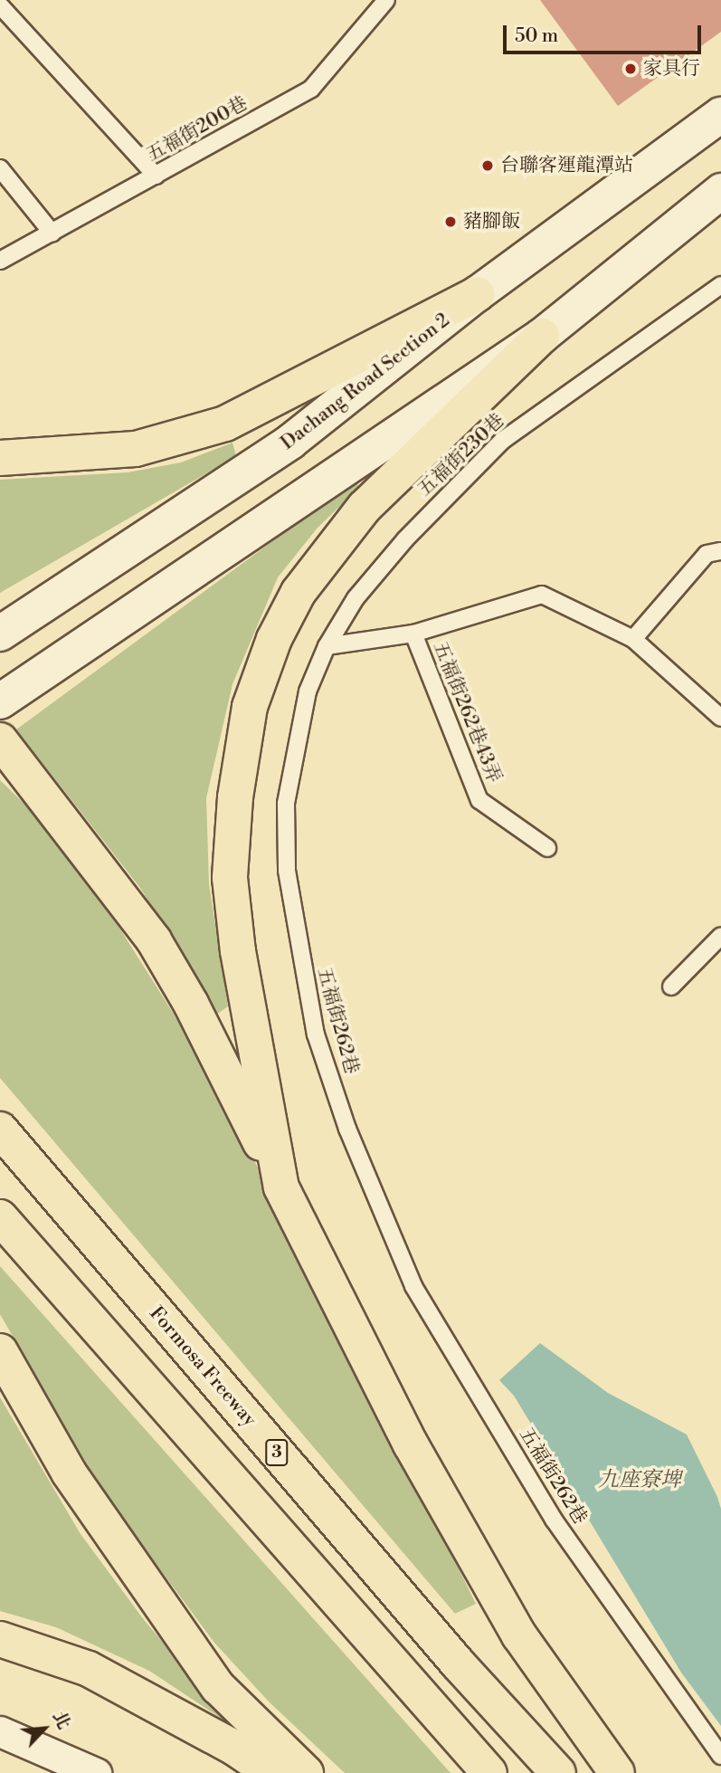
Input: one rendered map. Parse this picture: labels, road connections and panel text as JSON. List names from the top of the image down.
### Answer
{
  "streets": {
    "highway": ["Formosa Freeway", "3"],
    "main road": ["Dachang Road Section 2"],
    "lane": [
      "五福街200巷",
      "五福街230巷",
      "五福街262巷43弄",
      "五福街262巷"
    ]
  },
  "crossings": [
    ["五福街230巷", "五福街262巷"]
  ],
  "water": ["九座寮埤"],
  "places": ["家具行", "台聯客運龍潭站", "豬腳飯"],
  "scale_bar": "50 m",
  "north": "top right"
}
